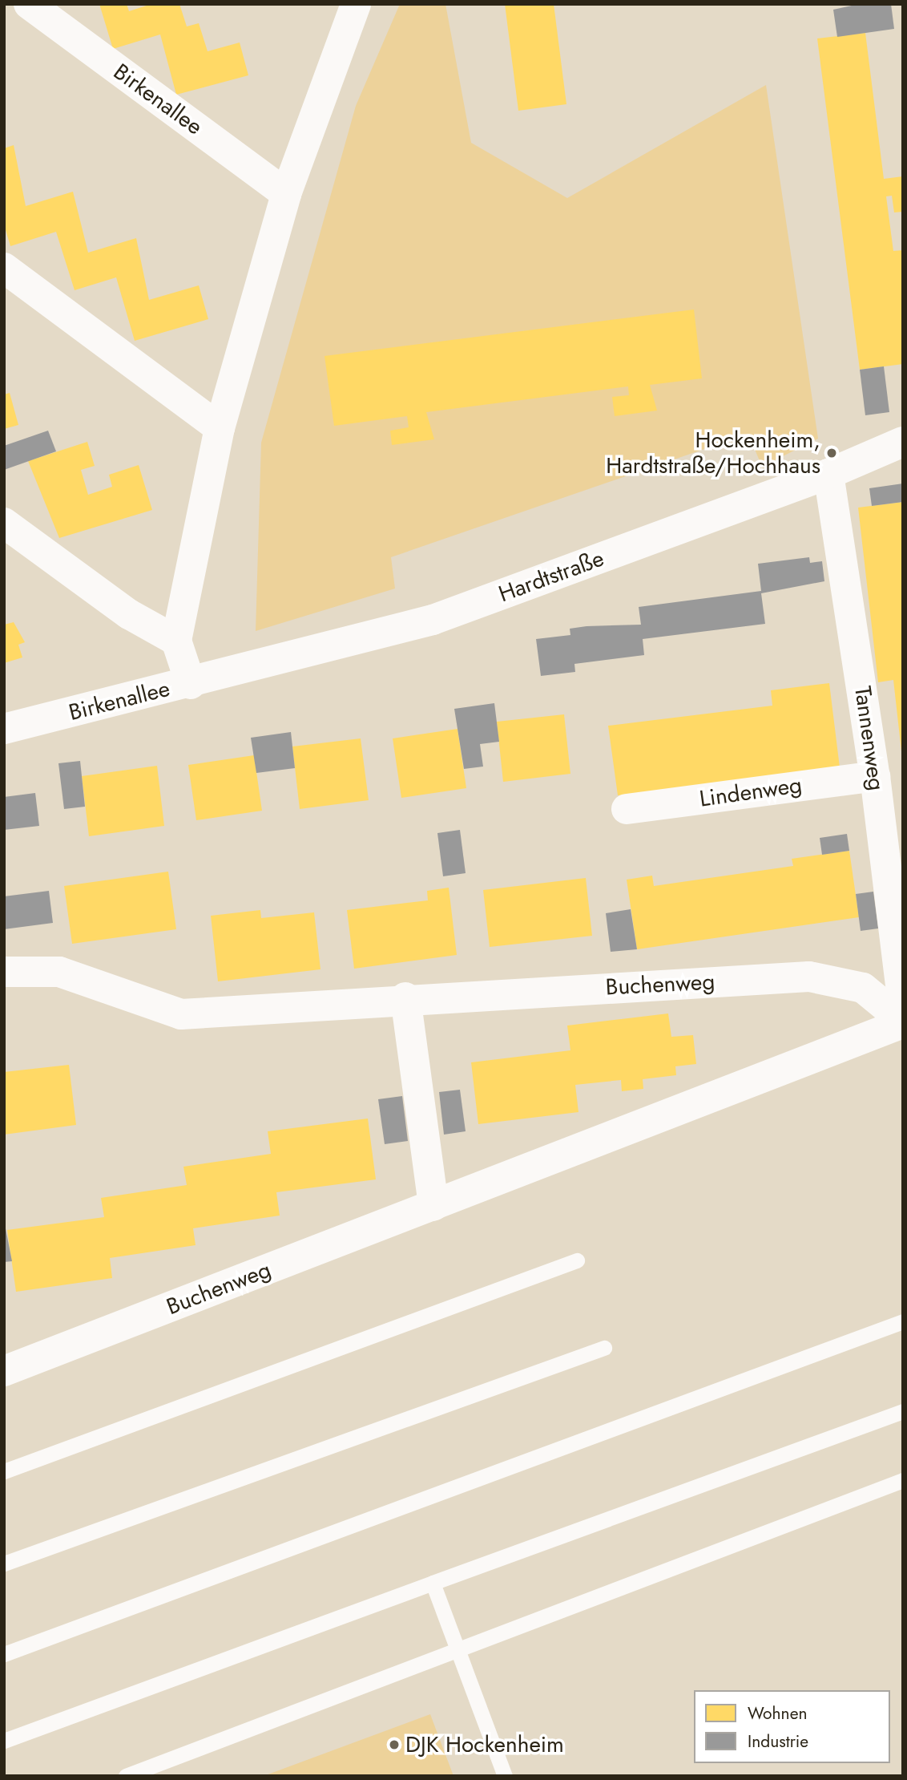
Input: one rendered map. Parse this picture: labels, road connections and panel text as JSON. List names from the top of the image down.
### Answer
{
  "streets": {
    "street": [
      "Birkenallee",
      "Hardtstraße",
      "Tannenweg",
      "Lindenweg",
      "Buchenweg"
    ]
  },
  "crossings": [
    ["Birkenallee", "Hardtstraße"],
    ["Hardtstraße", "Tannenweg"],
    ["Tannenweg", "Lindenweg"]
  ],
  "places": ["Hockenheim, Hardtstraße/Hochhaus", "DJK Hockenheim"],
  "legend": ["Wohnen", "Industrie"]
}
